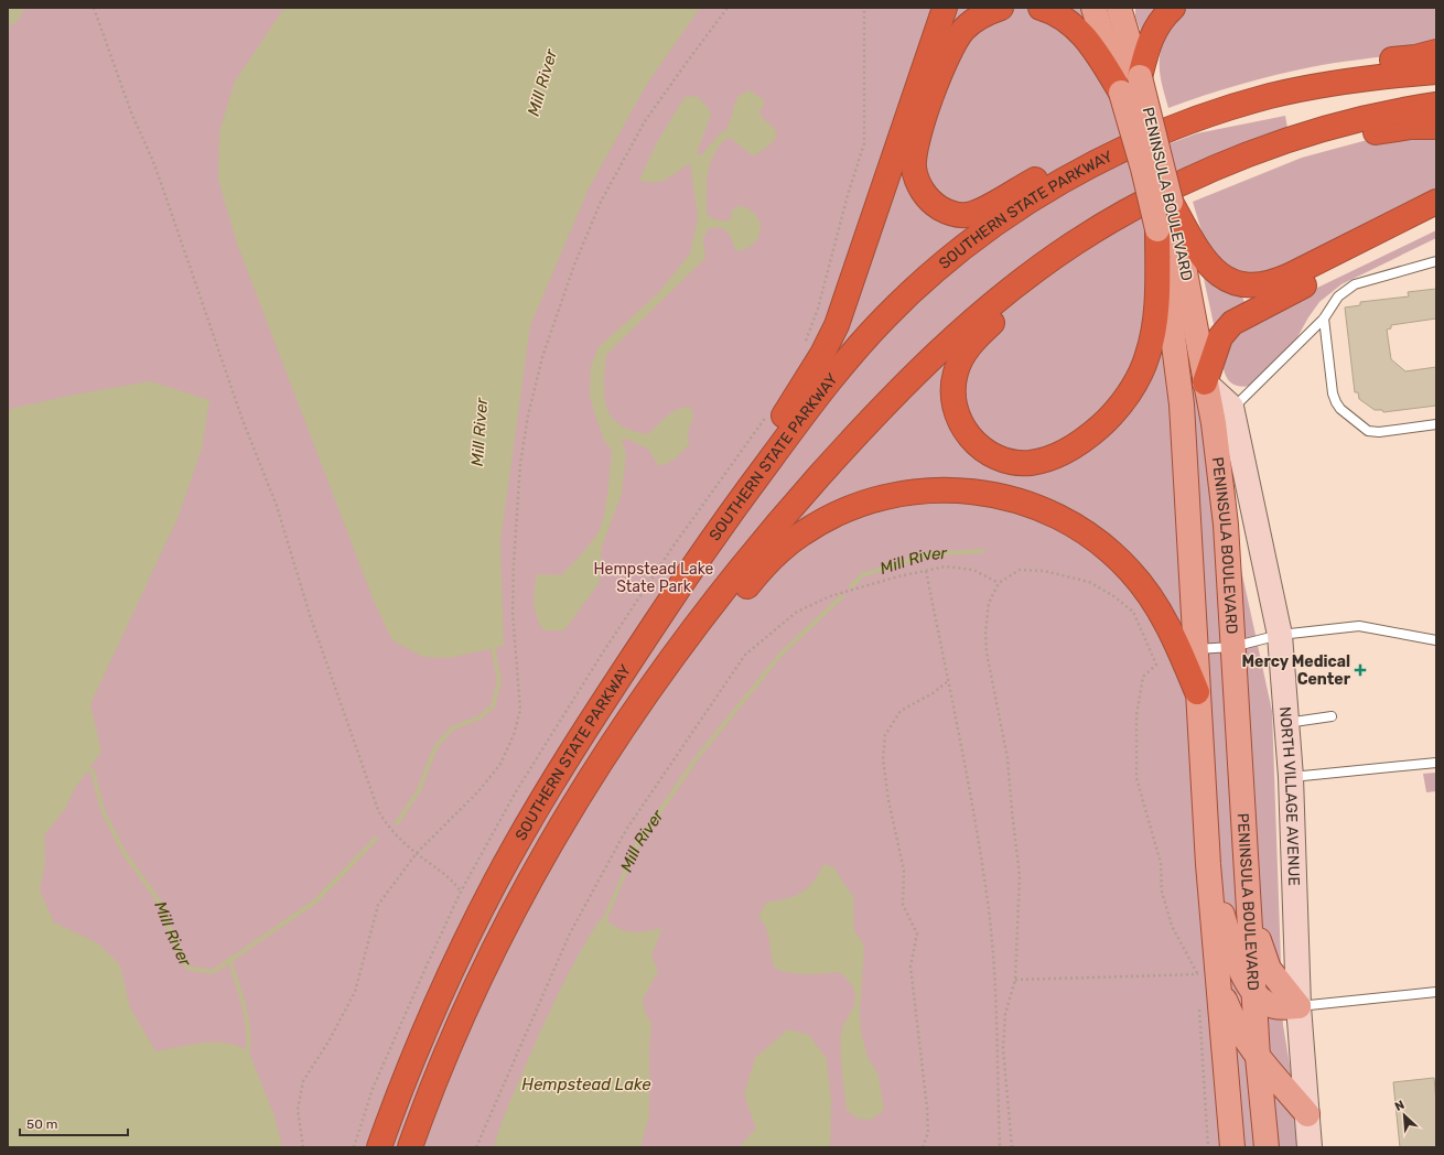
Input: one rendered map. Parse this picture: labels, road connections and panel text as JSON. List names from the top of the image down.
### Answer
{
  "streets": {
    "highway": ["SOUTHERN STATE PARKWAY"],
    "main road": ["PENINSULA BOULEVARD"],
    "street": ["NORTH VILLAGE AVENUE"]
  },
  "crossings": [
    ["PENINSULA BOULEVARD", "NORTH VILLAGE AVENUE"]
  ],
  "water": ["Mill River", "Hempstead Lake"],
  "parks": ["Hempstead Lake State Park"],
  "places": {
    "health": ["Mercy Medical Center"]
  },
  "scale_bar": "50 m",
  "north": "top left"
}
